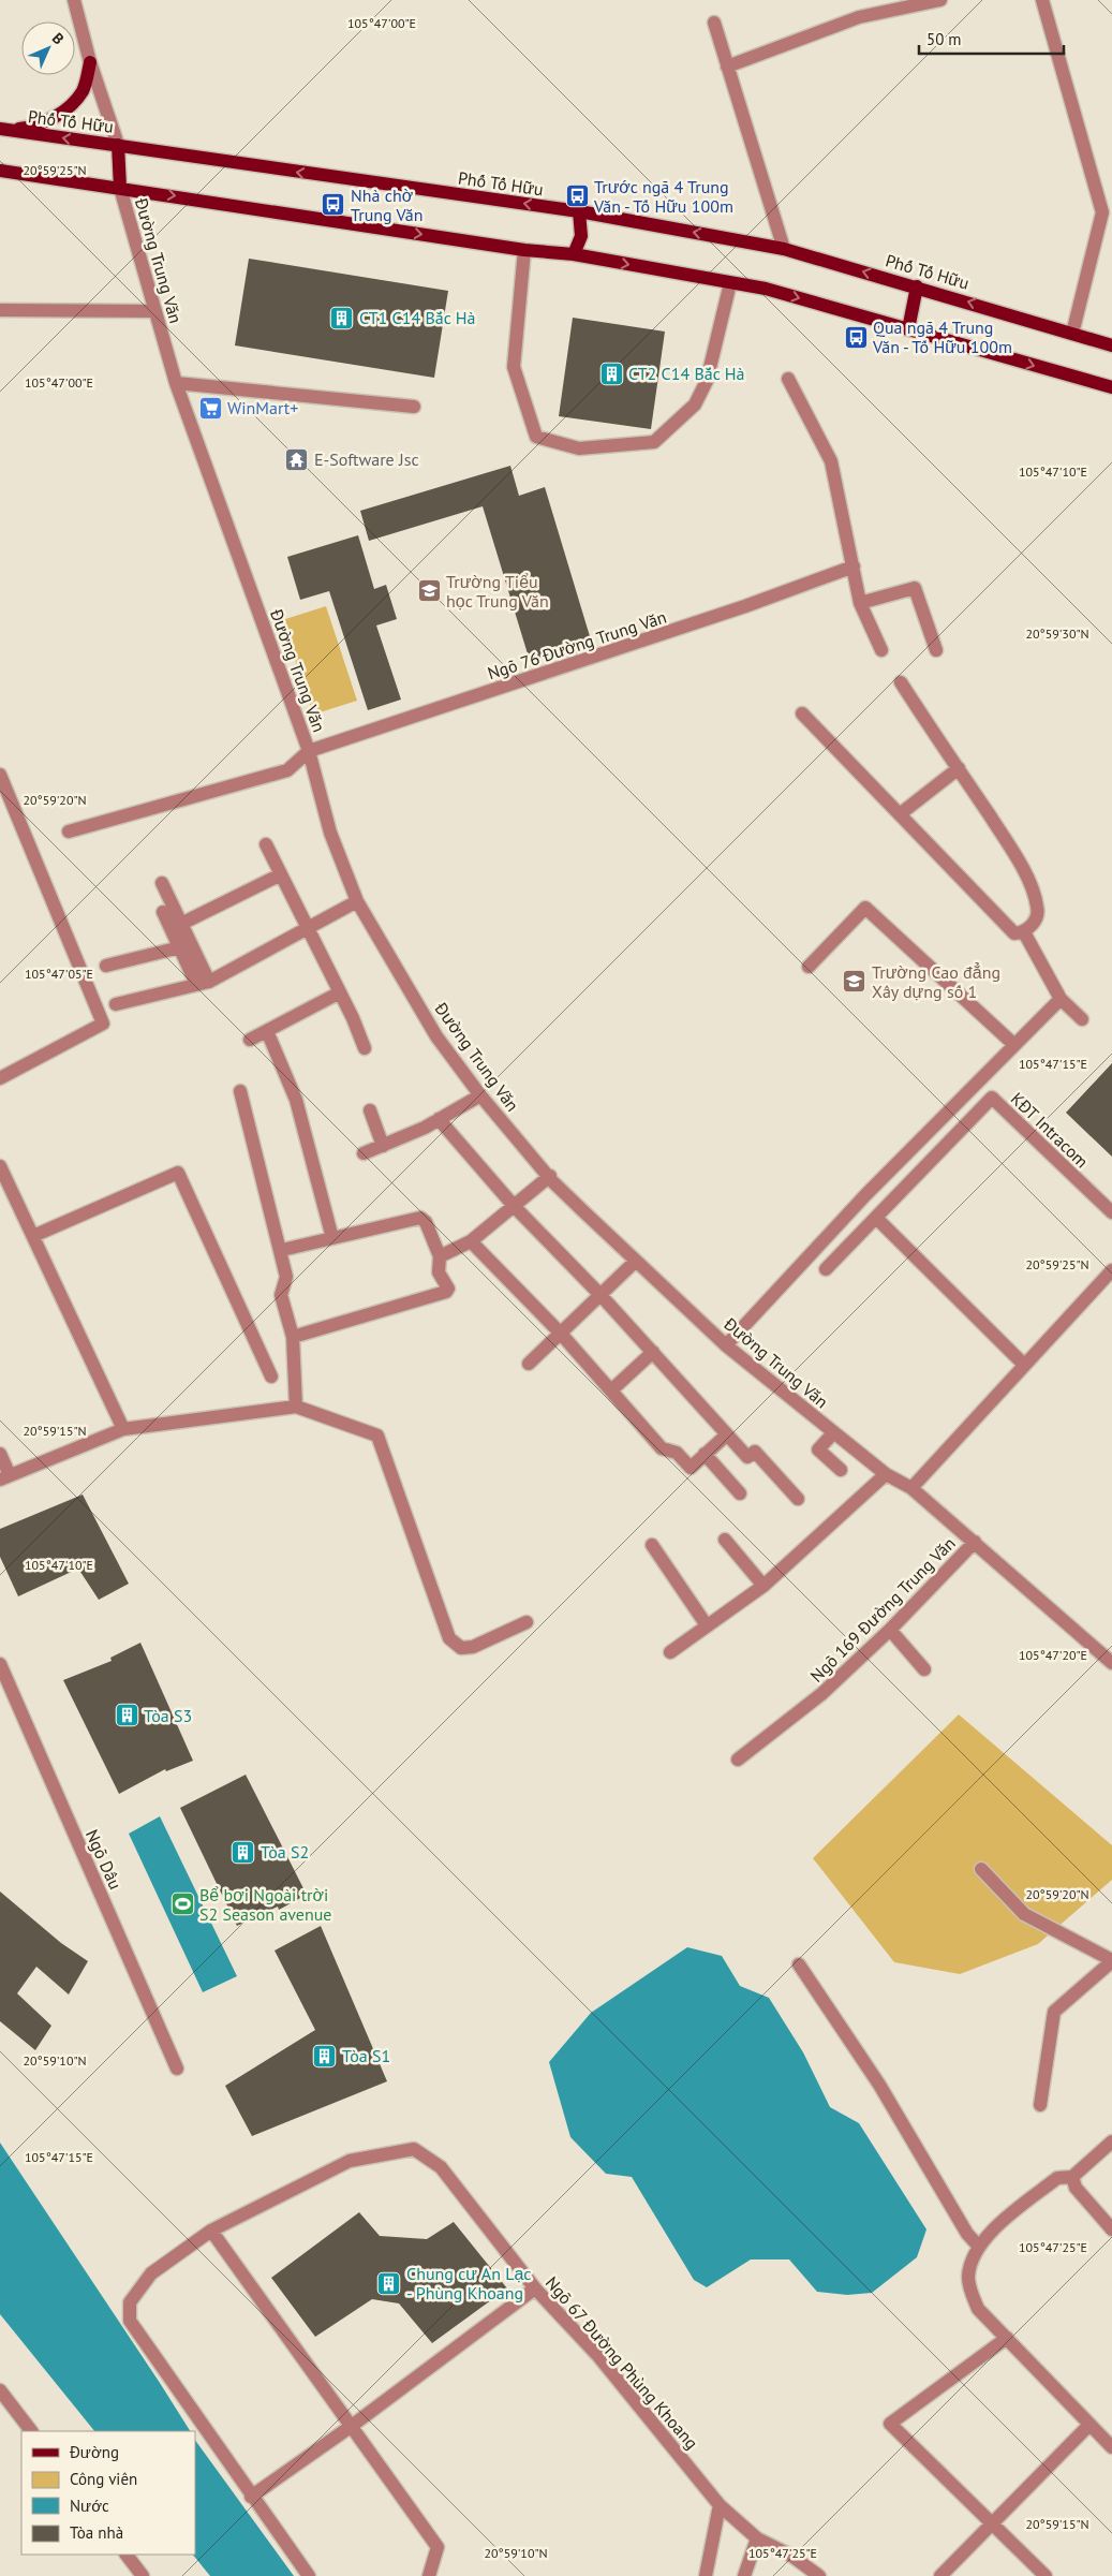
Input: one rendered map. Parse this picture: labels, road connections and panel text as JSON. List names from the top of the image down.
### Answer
{
  "streets": {
    "main road": ["Phố Tố Hữu"],
    "street": [
      "Đường Trung Văn",
      "Ngõ 76 Đường Trung Văn",
      "KĐT Intracom",
      "Ngõ 169 Đường Trung Văn",
      "Ngõ Dâu",
      "Ngõ 67 Đường Phùng Khoang"
    ]
  },
  "crossings": [
    ["Đường Trung Văn", "Ngõ 76 Đường Trung Văn"],
    ["Đường Trung Văn", "Ngõ 169 Đường Trung Văn"]
  ],
  "places": {
    "bus stop": ["Trước ngã 4 Trung Văn - Tố Hữu 100m", "Nhà chờ Trung Văn", "Qua ngã 4 Trung Văn - Tố Hữu 100m"],
    "building": [
      "CT1 C14 Bắc Hà",
      "CT2 C14 Bắc Hà",
      "Tòa S3",
      "Tòa S2",
      "Tòa S1",
      "Chung cư An Lạc - Phùng Khoang"
    ],
    "supermarket": ["WinMart+"],
    "temple": ["E-Software Jsc"],
    "school or university": ["Trường Tiểu học Trung Văn", "Trường Cao đẳng Xây dựng số 1"],
    "sports": ["Bể bơi Ngoài trời S2 Season avenue"]
  },
  "legend": [
    "Đường",
    "Công viên",
    "Nước",
    "Tòa nhà"
  ],
  "scale_bar": "50 m",
  "north": "top right",
  "coordinates": [
    "105°47'00\"E",
    "20°59'25\"N",
    "105°47'10\"E",
    "20°59'30\"N",
    "20°59'20\"N",
    "105°47'05\"E",
    "105°47'15\"E",
    "20°59'15\"N",
    "105°47'20\"E",
    "20°59'10\"N",
    "105°47'25\"E"
  ]
}
